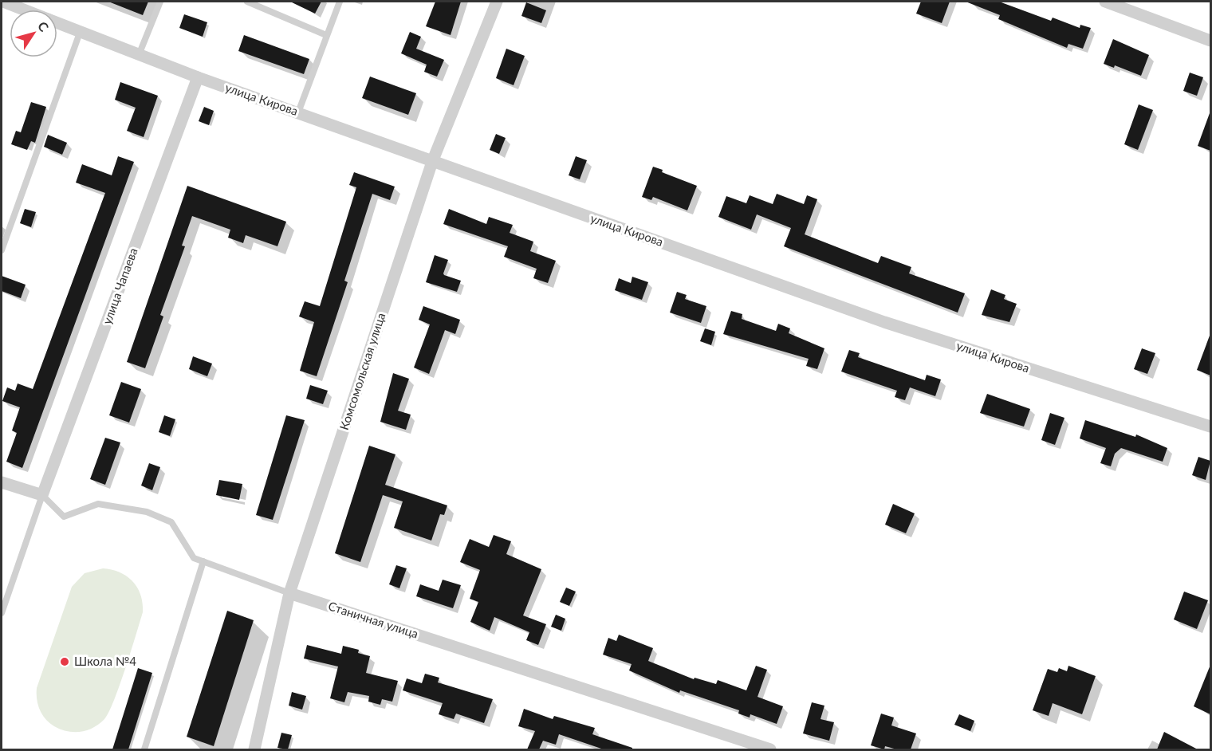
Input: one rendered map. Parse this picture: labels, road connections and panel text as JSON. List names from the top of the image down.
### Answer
{
  "streets": {
    "street": [
      "улица Кирова",
      "улица Чапаева",
      "Комсомольская улица",
      "Станичная улица"
    ]
  },
  "crossings": [
    ["улица Кирова", "улица Чапаева"],
    ["улица Кирова", "Комсомольская улица"],
    ["улица Чапаева", "Станичная улица"],
    ["Комсомольская улица", "Станичная улица"]
  ],
  "places": ["Школа №4"],
  "north": "top right"
}
